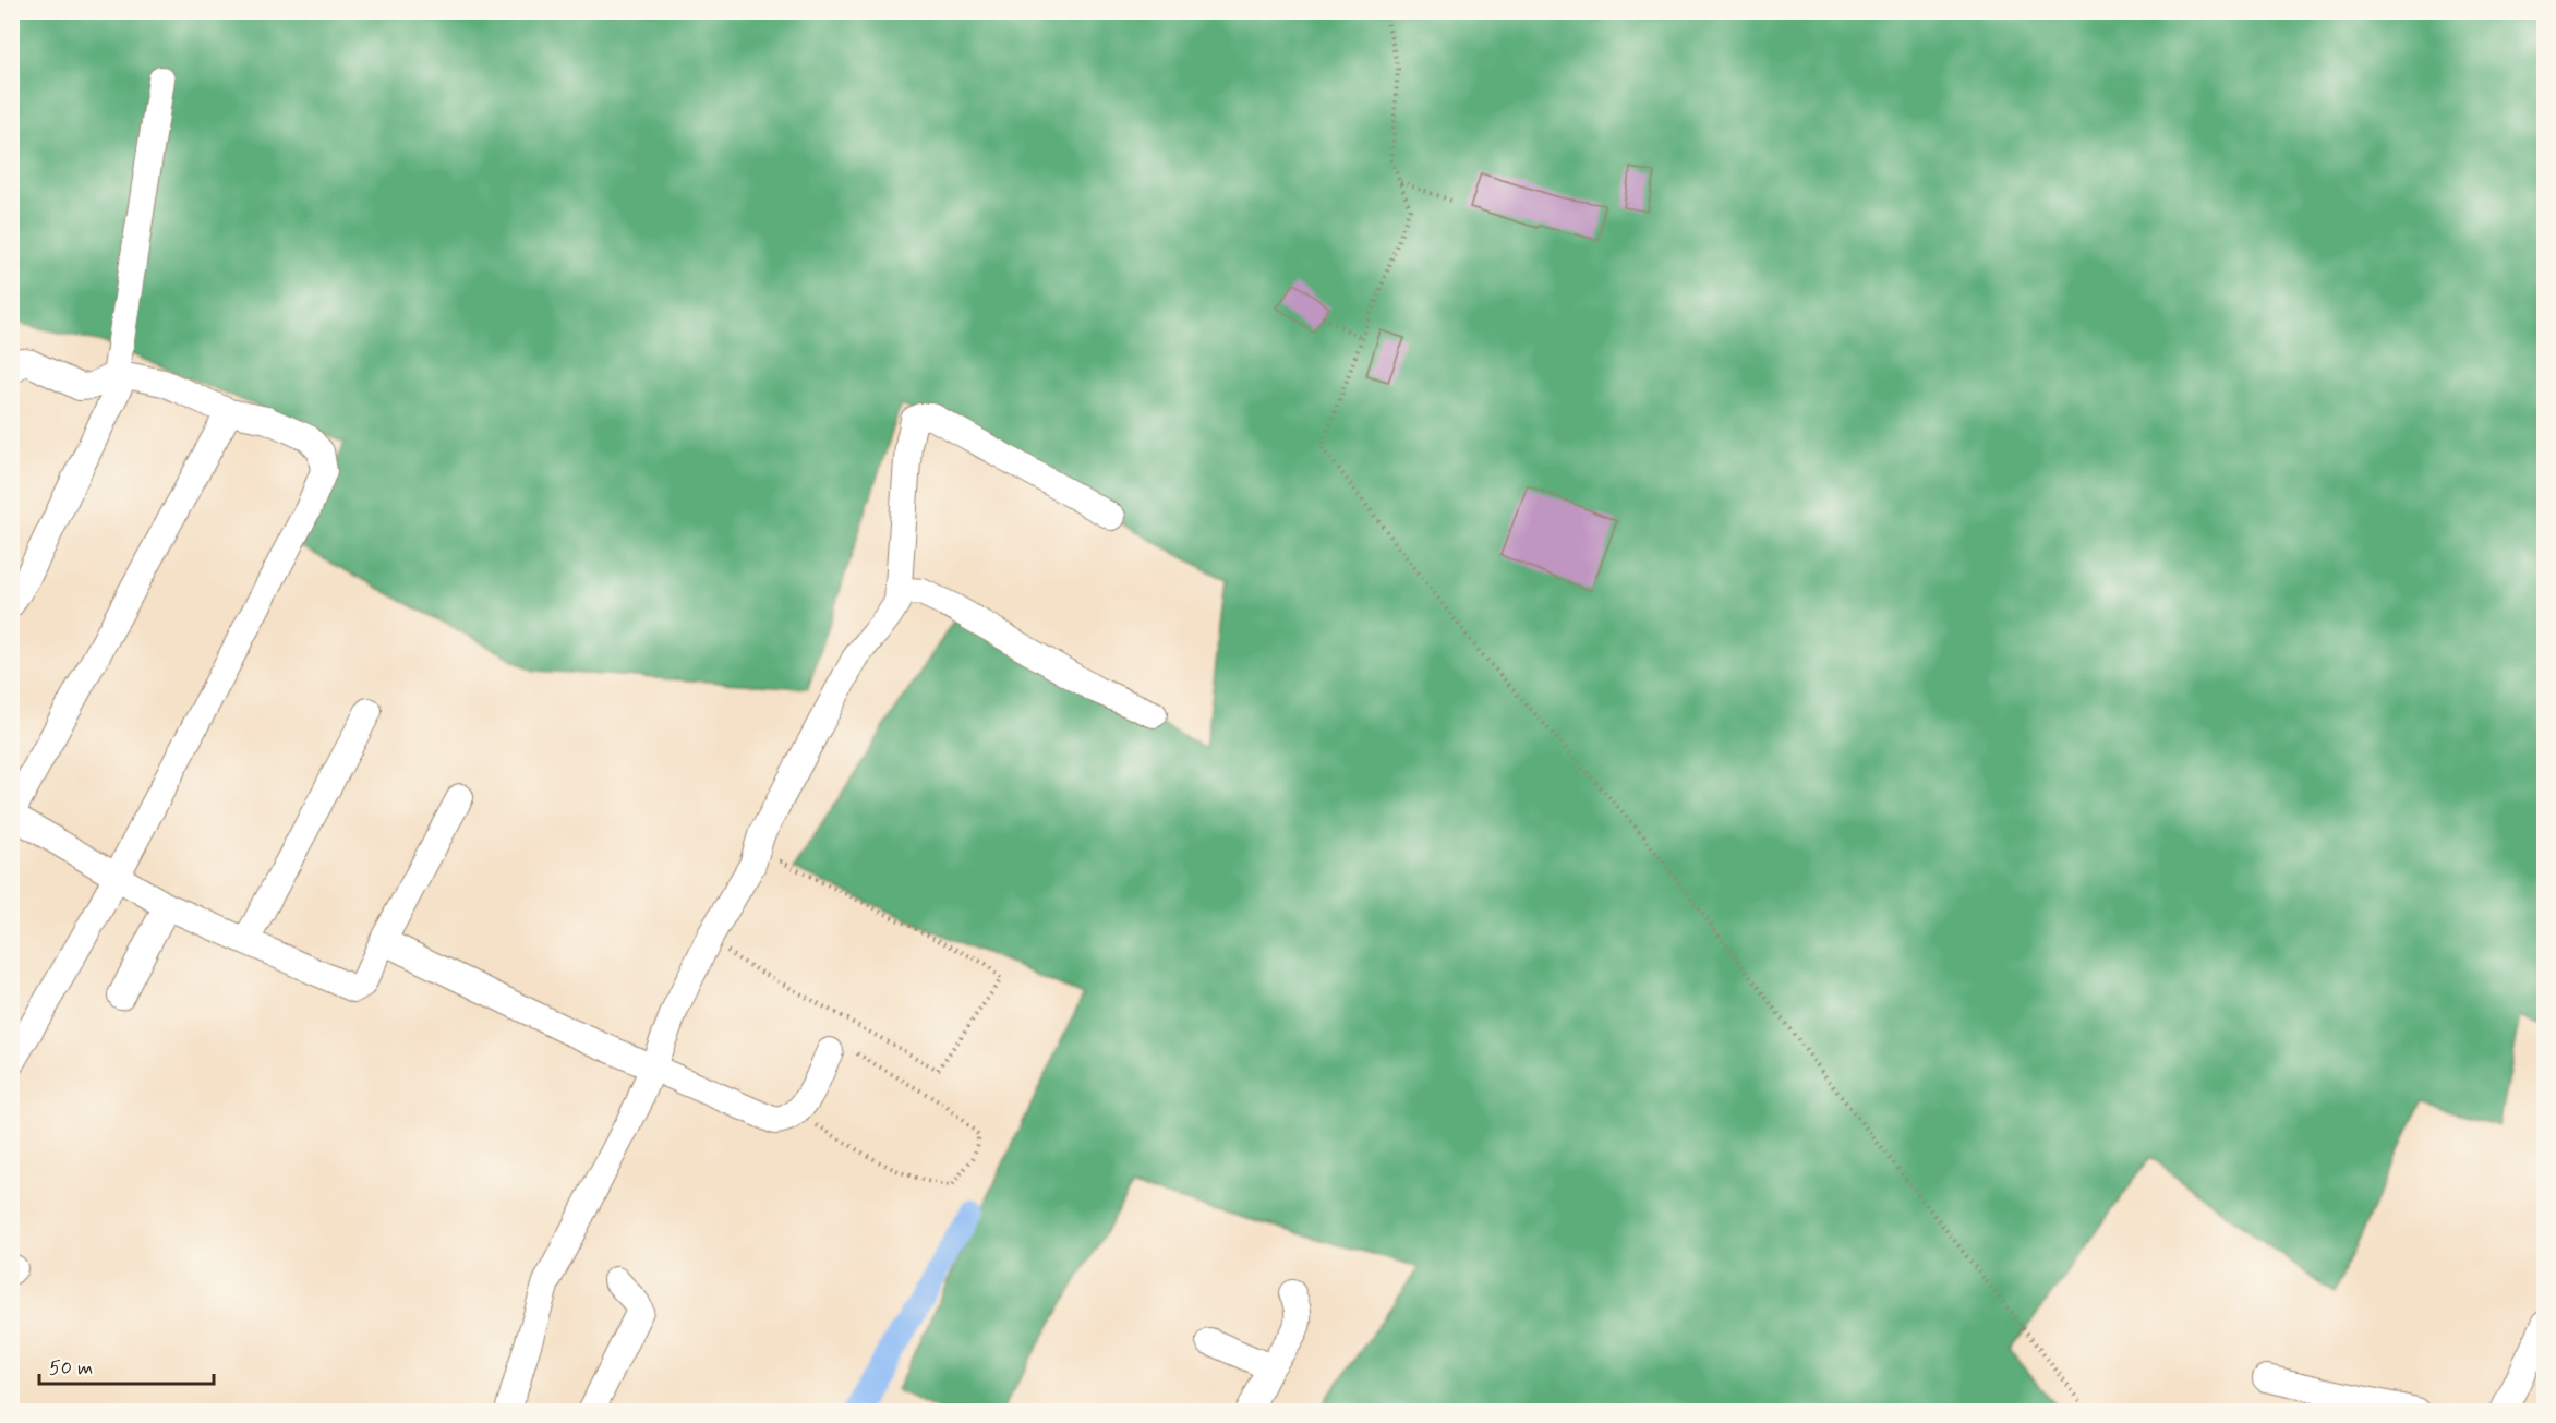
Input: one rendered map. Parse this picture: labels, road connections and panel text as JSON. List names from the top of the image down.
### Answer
{
  "scale_bar": "50 m"
}
